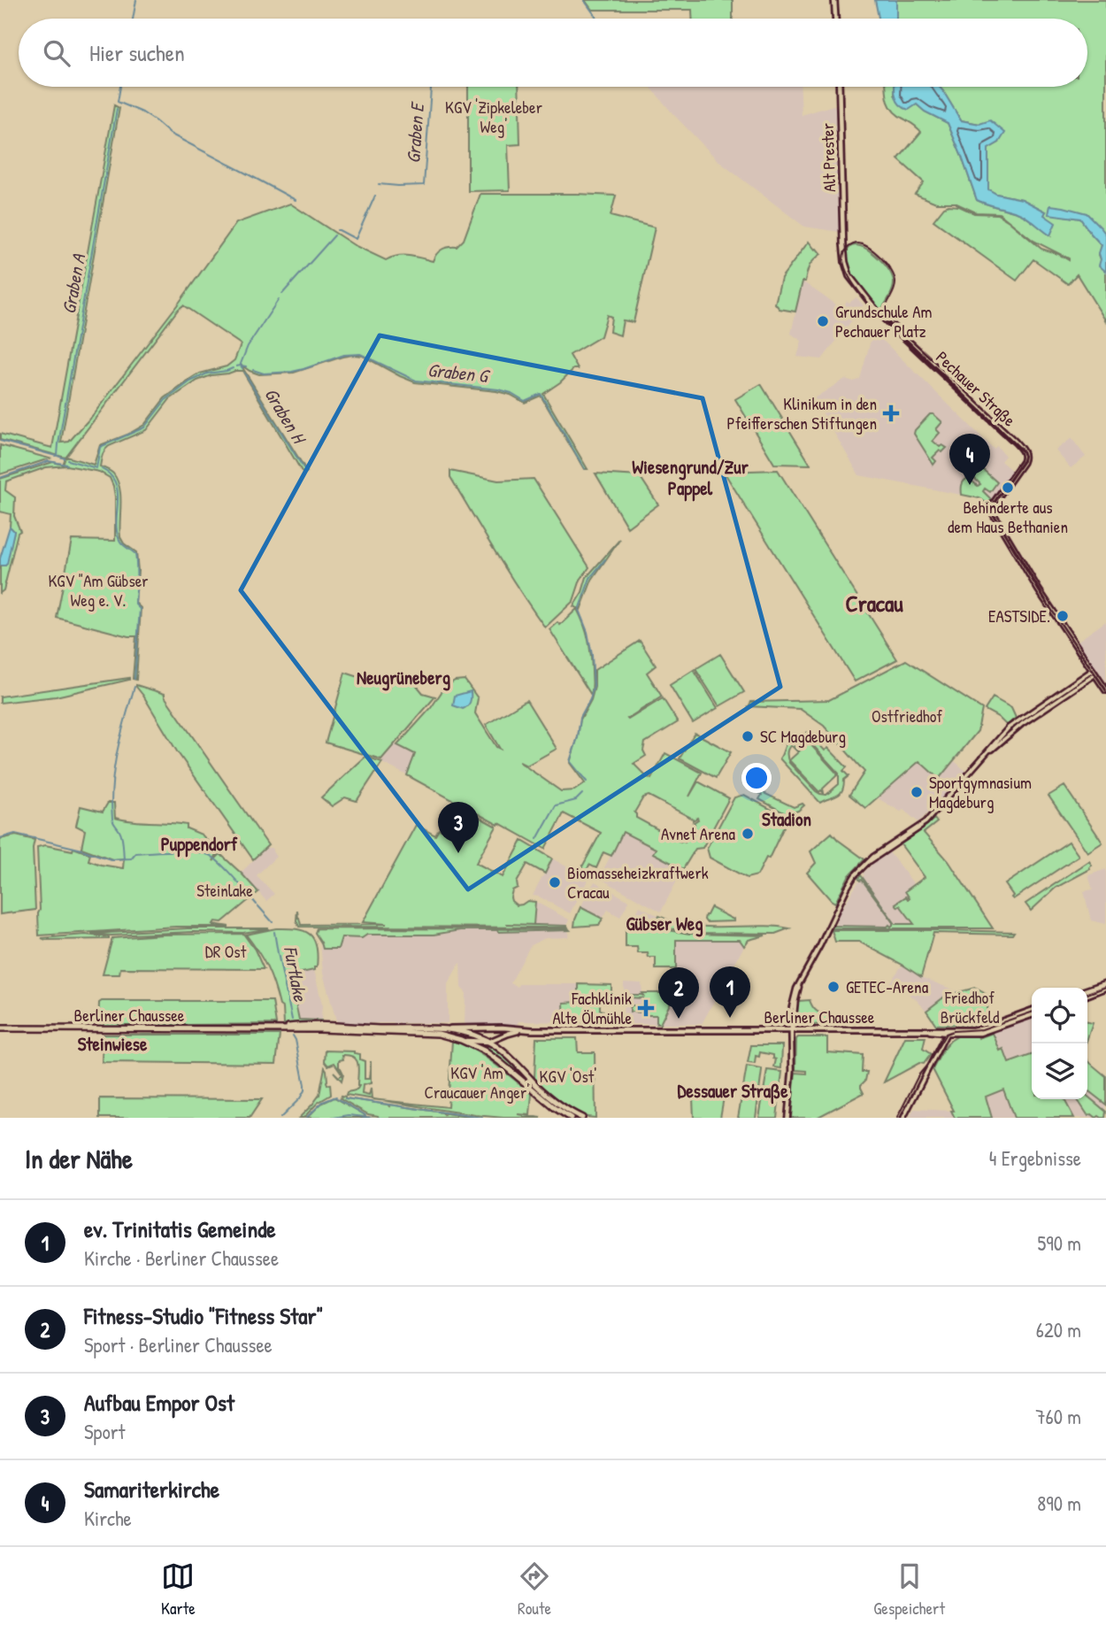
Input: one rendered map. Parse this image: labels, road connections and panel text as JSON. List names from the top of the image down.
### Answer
{
  "streets": {
    "main road": ["Alt Prester", "Pechauer Straße", "Berliner Chaussee"]
  },
  "crossings": [
    ["Alt Prester", "Pechauer Straße"]
  ],
  "districts": [
    "Wiesengrund/Zur Pappel",
    "Cracau",
    "Neugrüneberg",
    "Stadion",
    "Puppendorf",
    "Gübser Weg",
    "Steinwiese",
    "Dessauer Straße"
  ],
  "water": [
    "Graben E",
    "Graben A",
    "Graben G",
    "Graben H",
    "Furtlake"
  ],
  "parks": [
    "KGV 'Zipkeleber Weg'",
    "KGV \"Am Gübser Weg e. V.",
    "Ostfriedhof",
    "Steinlake",
    "DR Ost",
    "Friedhof Brückfeld",
    "KGV 'Am Craucauer Anger'",
    "KGV 'Ost'"
  ],
  "places": {
    "other": [
      "Grundschule Am Pechauer Platz",
      "Behinderte aus dem Haus Bethanien",
      "EASTSIDE.",
      "SC Magdeburg",
      "Sportgymnasium Magdeburg",
      "Avnet Arena",
      "Biomasseheizkraftwerk Cracau",
      "GETEC-Arena"
    ],
    "health": ["Klinikum in den Pfeifferschen Stiftungen", "Fachklinik Alte Ölmühle"]
  },
  "page": {
    "search": "Hier suchen",
    "pins": [
      "4",
      "3",
      "1",
      "2"
    ],
    "heading": ["In der Nähe", "4 Ergebnisse"],
    "list": [
      {
        "mark": "1",
        "name": "ev. Trinitatis Gemeinde",
        "note": "Kirche · Berliner Chaussee",
        "value": "590 m"
      },
      {
        "mark": "2",
        "name": "Fitness-Studio \"Fitness Star\"",
        "note": "Sport · Berliner Chaussee",
        "value": "620 m"
      },
      {
        "mark": "3",
        "name": "Aufbau Empor Ost",
        "note": "Sport",
        "value": "760 m"
      },
      {
        "mark": "4",
        "name": "Samariterkirche",
        "note": "Kirche",
        "value": "890 m"
      }
    ],
    "nav": ["Karte", "Route", "Gespeichert"]
  }
}
